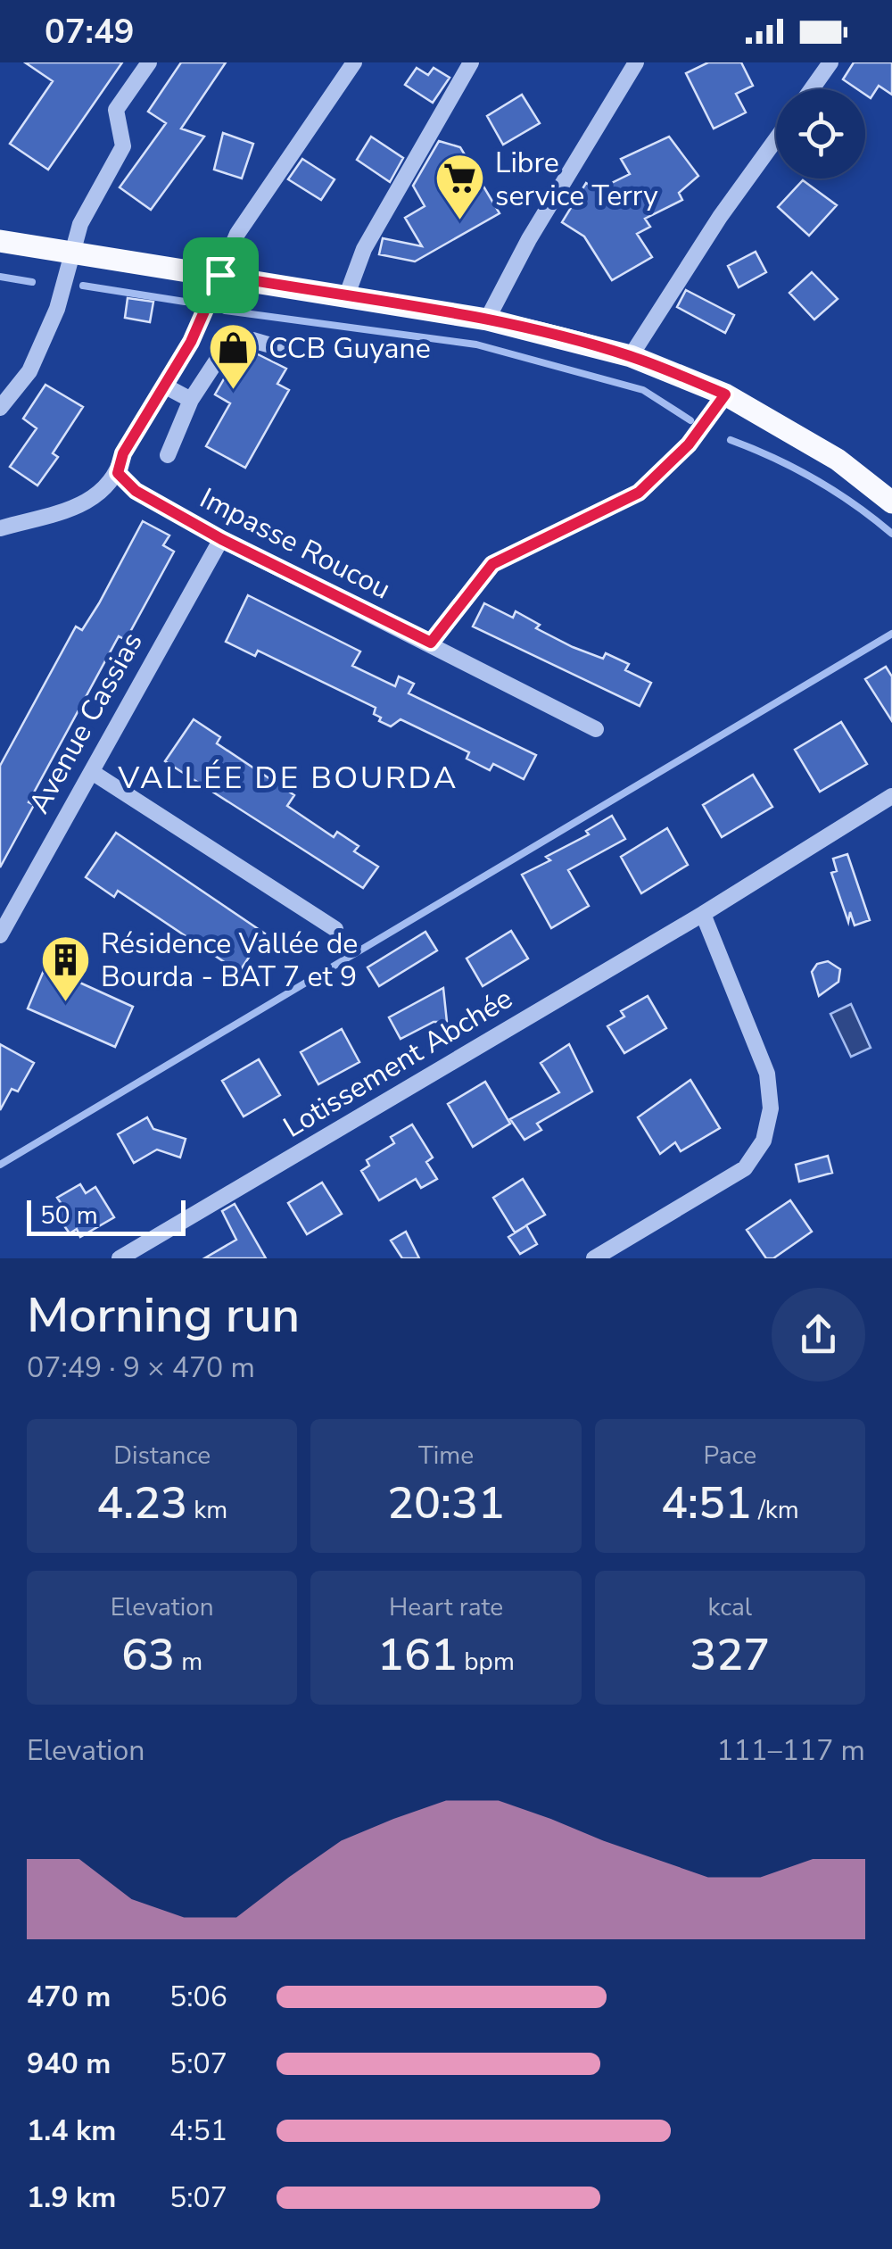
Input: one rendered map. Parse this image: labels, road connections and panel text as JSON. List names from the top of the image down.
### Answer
{
  "streets": {
    "street": ["Impasse Roucou", "Avenue Cassias", "Lotissement Abchée"]
  },
  "crossings": [
    ["Impasse Roucou", "Avenue Cassias"]
  ],
  "districts": ["VALLÉE DE BOURDA"],
  "places": {
    "supermarket": ["Libre service Terry"],
    "shop": ["CCB Guyane"],
    "building": ["Résidence Vallée de Bourda - BAT 7 et 9"]
  },
  "scale_bar": "50 m",
  "page": {
    "status": "07:49",
    "scale": "50 m",
    "heading": ["Morning run", "07:49 · 9 × 470 m"],
    "stats": [
      ["Distance", "4.23 km"],
      ["Time", "20:31"],
      ["Pace", "4:51 /km"],
      ["Elevation", "63 m"],
      ["Heart rate", "161 bpm"],
      ["kcal", "327"]
    ],
    "chart": ["Elevation", "111–117 m"],
    "list": [
      {
        "name": "470 m",
        "note": "5:06"
      },
      {
        "name": "940 m",
        "note": "5:07"
      },
      {
        "name": "1.4 km",
        "note": "4:51"
      },
      {
        "name": "1.9 km",
        "note": "5:07"
      }
    ]
  }
}
